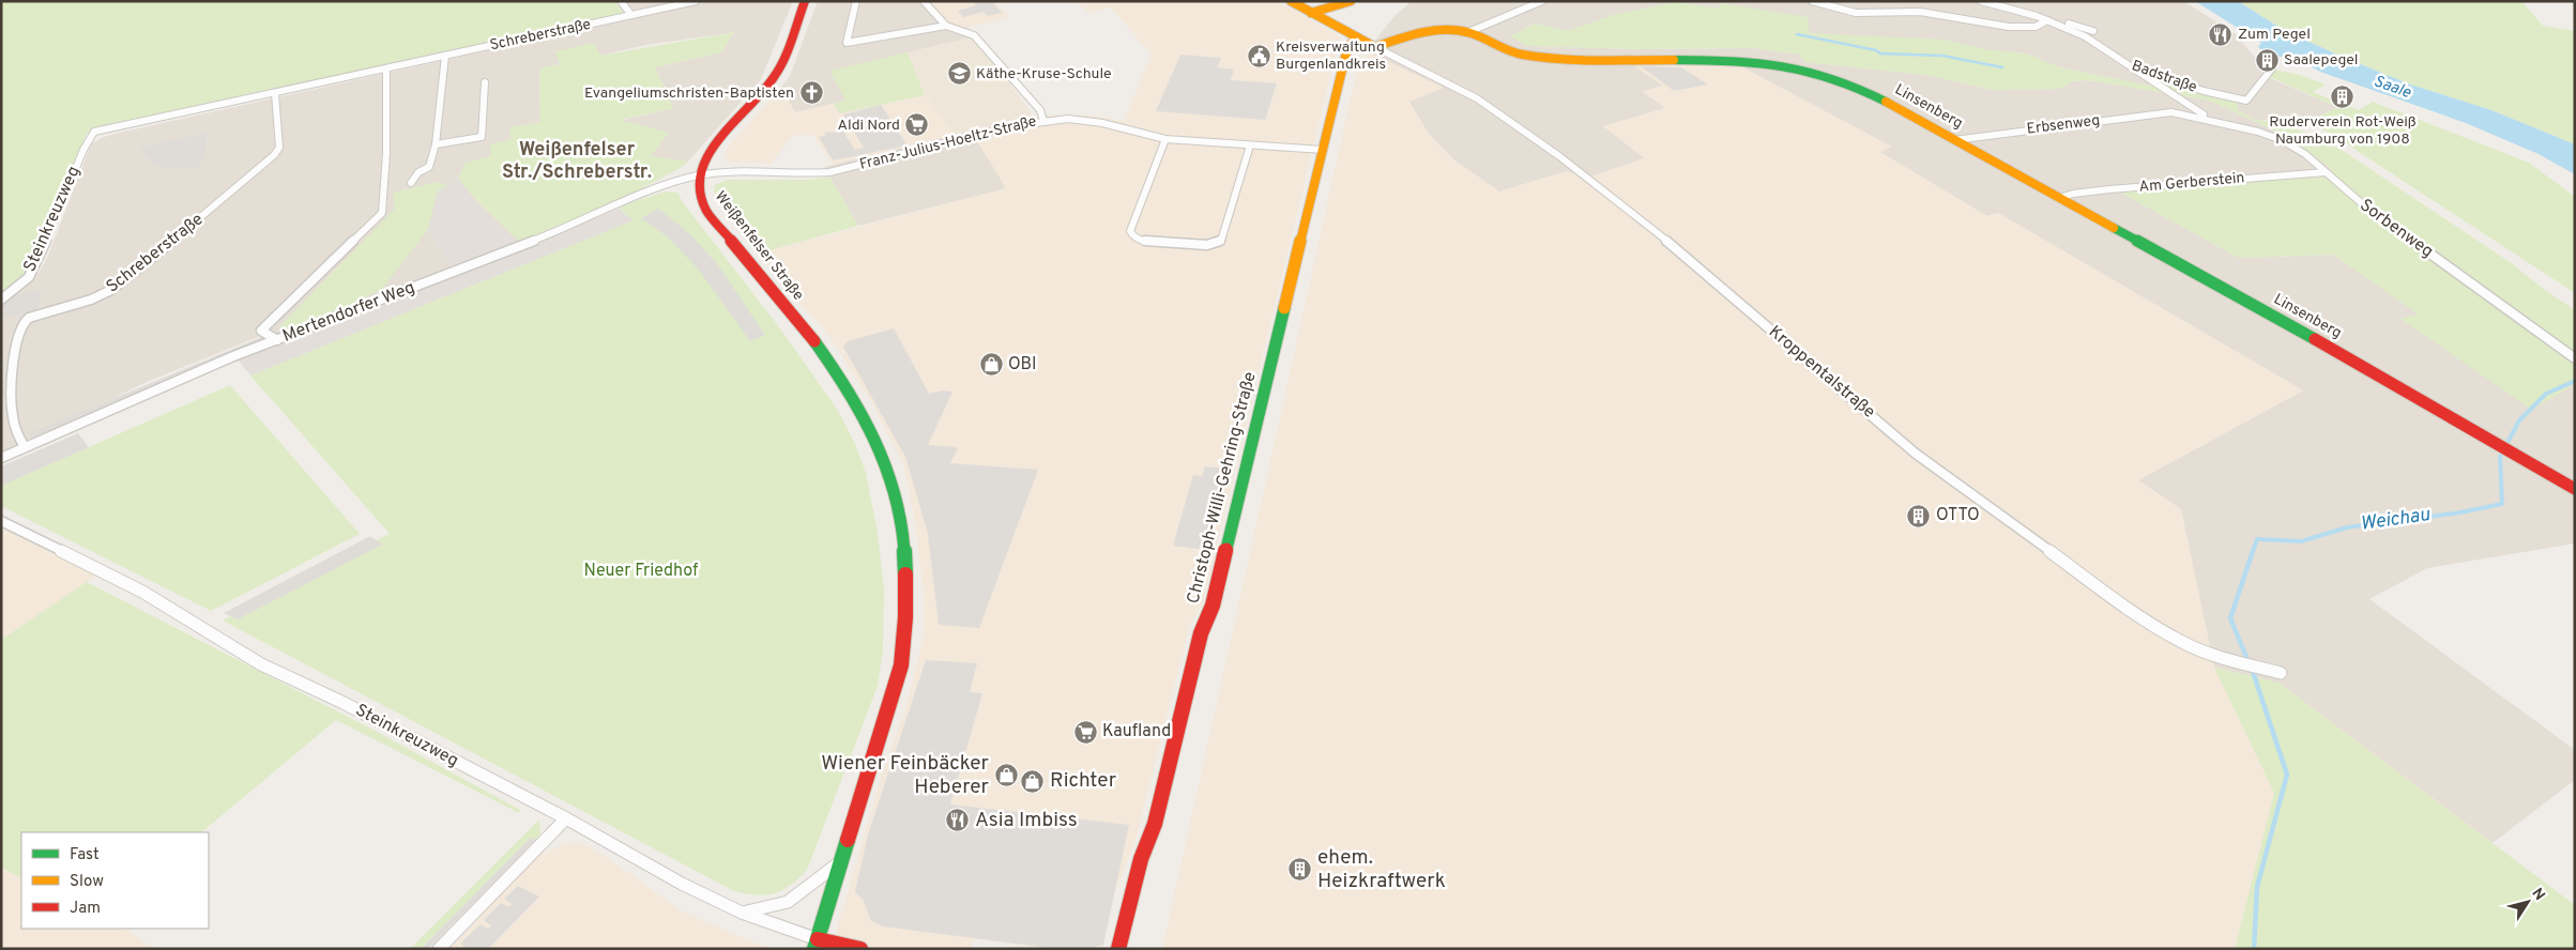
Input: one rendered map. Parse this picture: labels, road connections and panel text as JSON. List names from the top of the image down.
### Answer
{
  "streets": {
    "main road": ["Linsenberg", "Weißenfelser Straße", "Christoph-Willi-Gehring-Straße"],
    "street": [
      "Schreberstraße",
      "Badstraße",
      "Erbsenweg",
      "Franz-Julius-Hoeltz-Straße",
      "Am Gerberstein",
      "Steinkreuzweg",
      "Sorbenweg",
      "Mertendorfer Weg",
      "Kroppentalstraße"
    ]
  },
  "crossings": [
    ["Schreberstraße", "Steinkreuzweg"],
    ["Schreberstraße", "Mertendorfer Weg"],
    ["Badstraße", "Sorbenweg"],
    ["Linsenberg", "Erbsenweg"],
    ["Linsenberg", "Am Gerberstein"],
    ["Linsenberg", "Kroppentalstraße"],
    ["Erbsenweg", "Sorbenweg"],
    ["Franz-Julius-Hoeltz-Straße", "Weißenfelser Straße"],
    ["Franz-Julius-Hoeltz-Straße", "Mertendorfer Weg"],
    ["Franz-Julius-Hoeltz-Straße", "Christoph-Willi-Gehring-Straße"],
    ["Am Gerberstein", "Sorbenweg"],
    ["Steinkreuzweg", "Weißenfelser Straße"],
    ["Weißenfelser Straße", "Mertendorfer Weg"]
  ],
  "districts": ["Weißenfelser Str./Schreberstr."],
  "water": ["Saale", "Weichau"],
  "parks": ["Neuer Friedhof"],
  "places": {
    "restaurant": ["Zum Pegel", "Asia Imbiss"],
    "public building": ["Kreisverwaltung Burgenlandkreis"],
    "building": [
      "Saalepegel",
      "Ruderverein Rot-Weiß Naumburg von 1908",
      "OTTO",
      "ehem. Heizkraftwerk"
    ],
    "school or university": ["Käthe-Kruse-Schule"],
    "church": ["Evangeliumschristen-Baptisten"],
    "supermarket": ["Aldi Nord", "Kaufland"],
    "shop": ["OBI", "Wiener Feinbäcker Heberer", "Richter"]
  },
  "legend": ["Fast", "Slow", "Jam"],
  "north": "top right"
}
